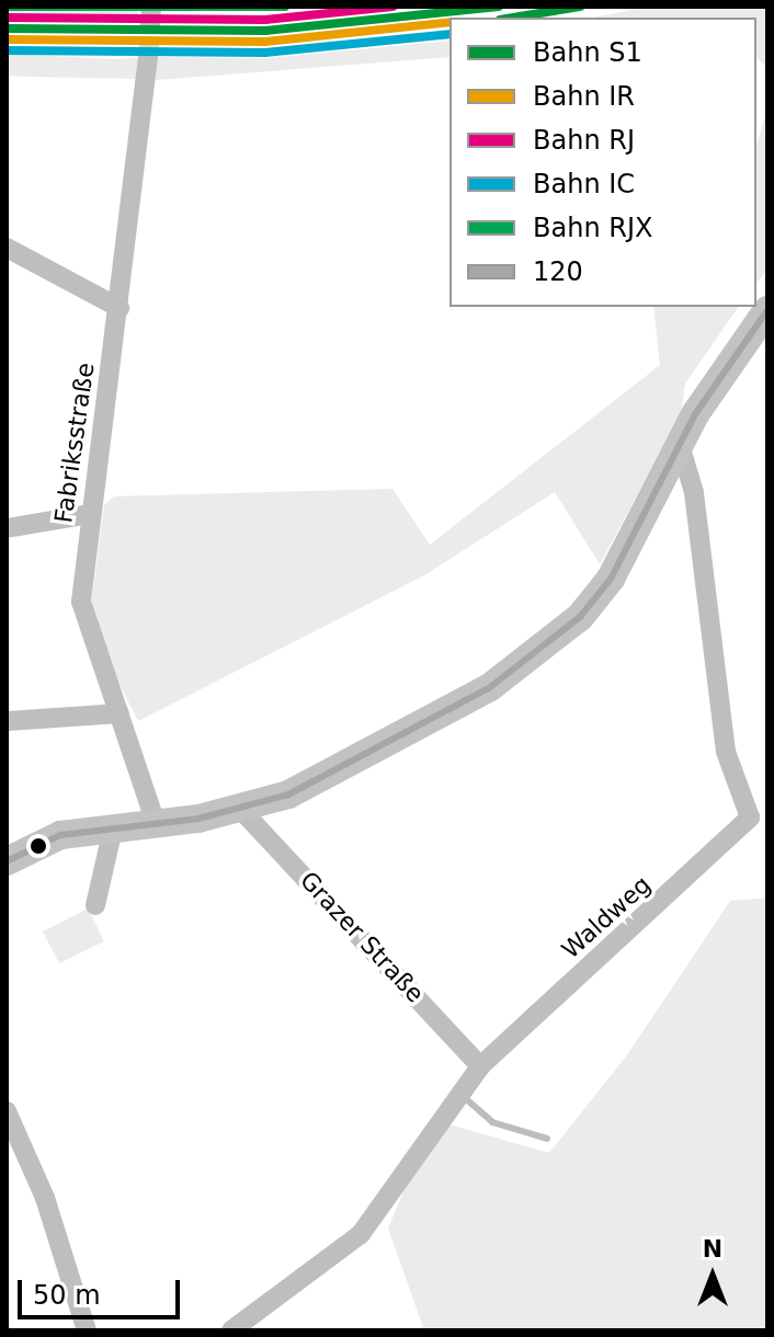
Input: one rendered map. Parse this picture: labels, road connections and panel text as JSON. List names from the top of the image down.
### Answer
{
  "streets": {
    "street": ["Fabriksstraße", "Waldweg", "Grazer Straße"]
  },
  "crossings": [
    ["Waldweg", "Grazer Straße"]
  ],
  "lines": [
    "rail line S1",
    "rail line RJ",
    "rail line RJX",
    "rail line IR",
    "rail line IC",
    "transit line 120"
  ],
  "legend": [
    "Bahn S1",
    "Bahn IR",
    "Bahn RJ",
    "Bahn IC",
    "Bahn RJX",
    "120"
  ],
  "scale_bar": "50 m",
  "north": "top"
}
